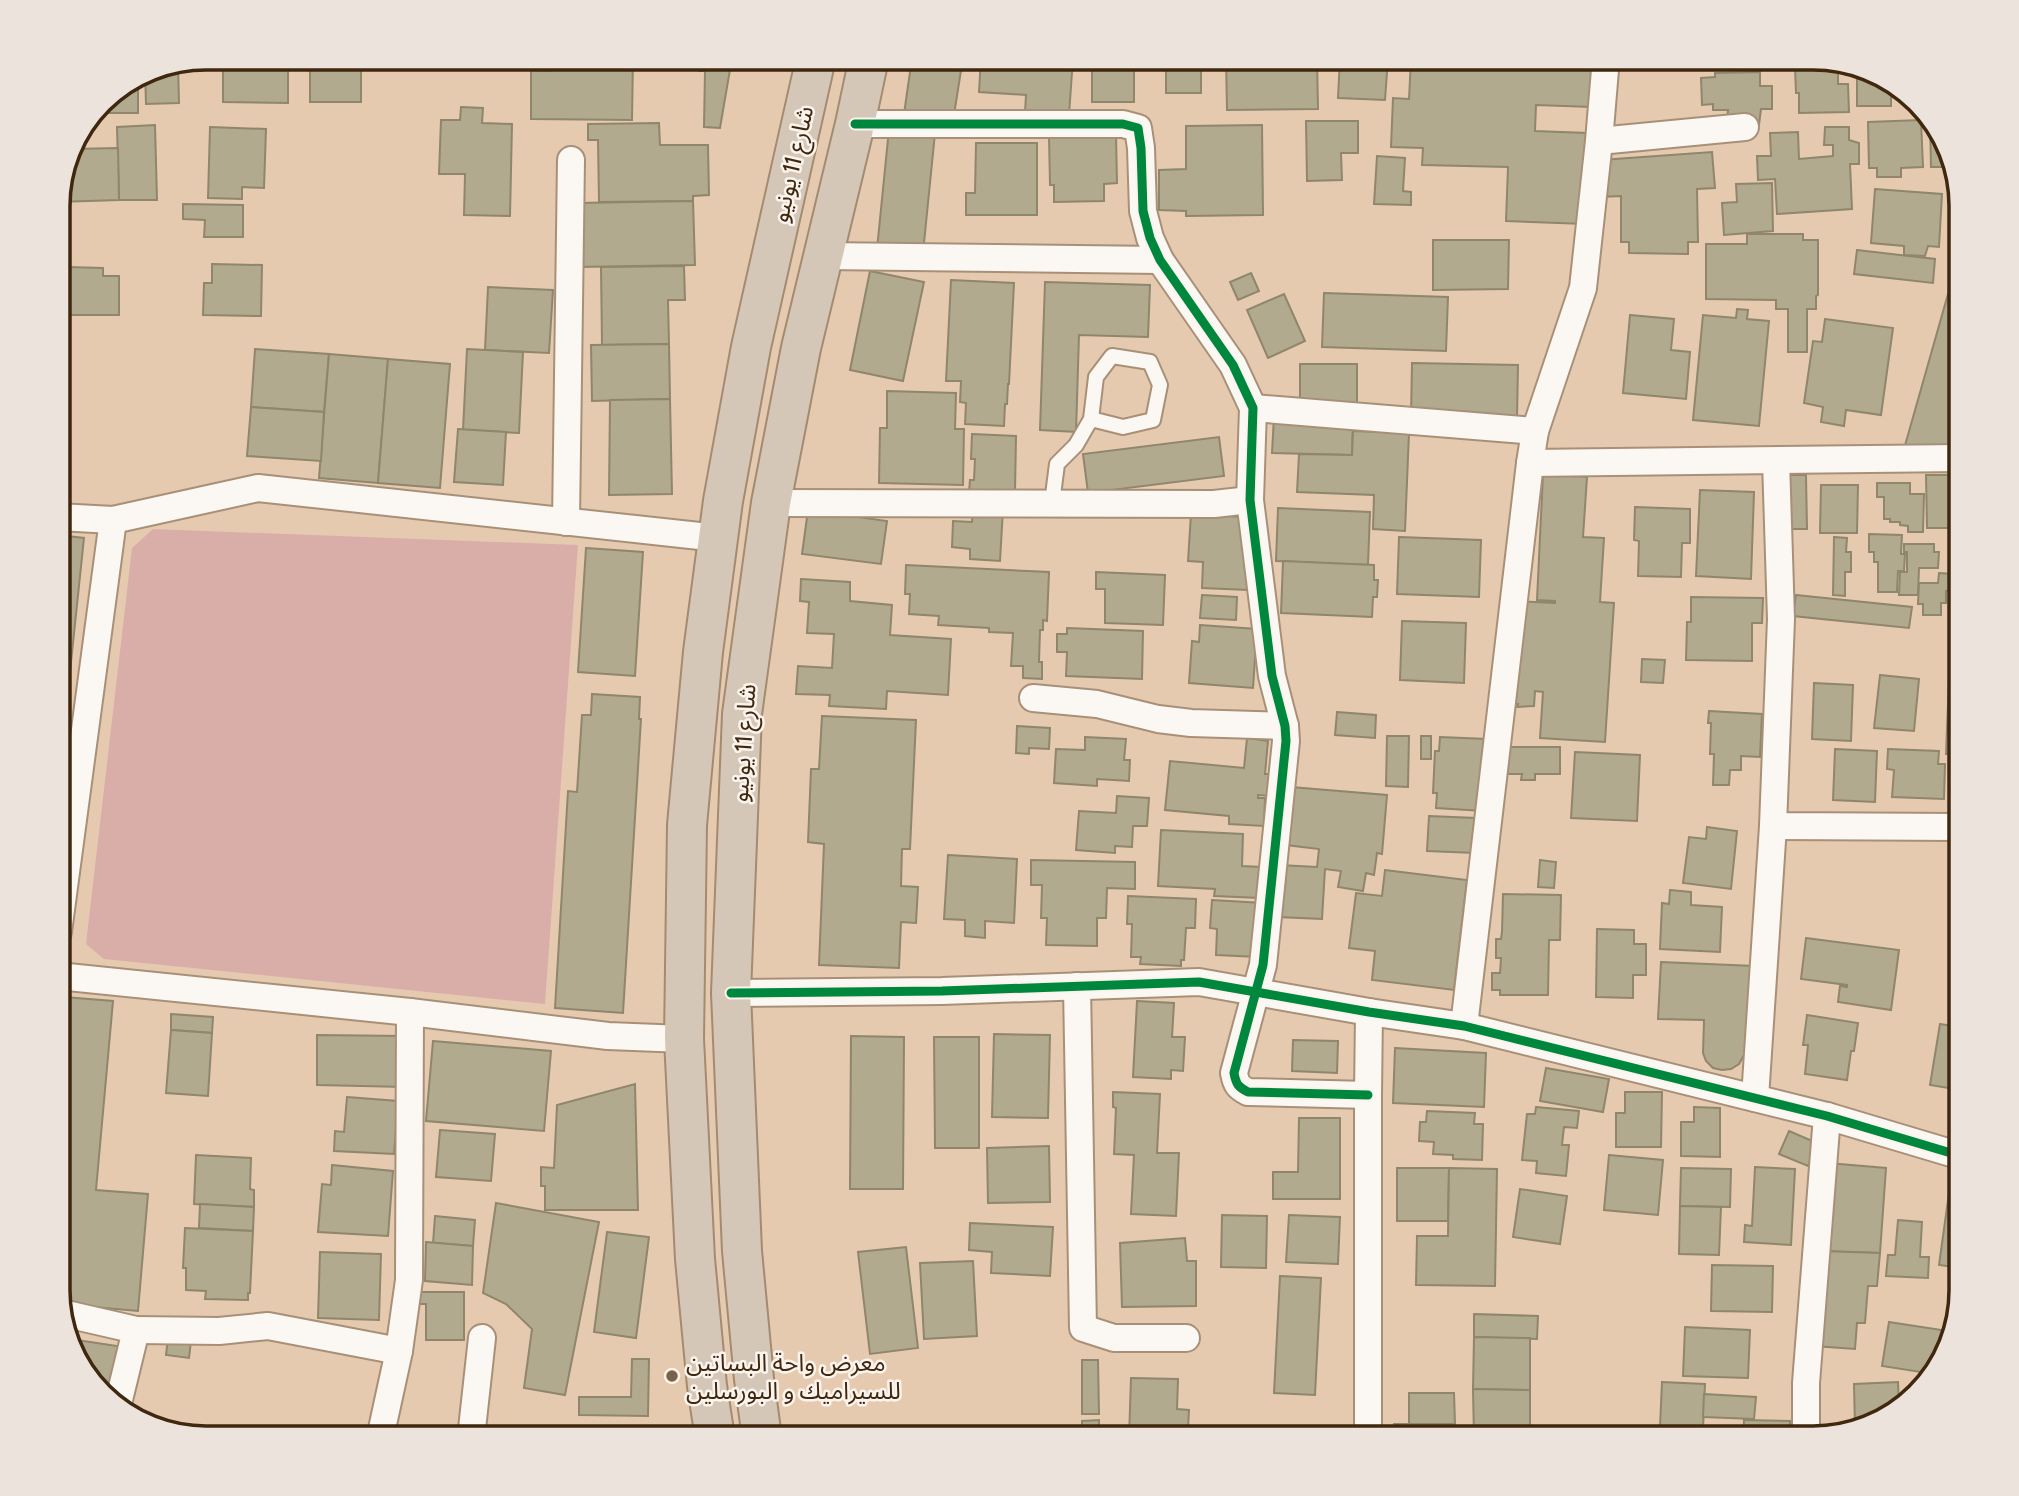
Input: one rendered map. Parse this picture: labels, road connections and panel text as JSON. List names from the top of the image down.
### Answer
{
  "streets": {
    "highway": ["شارع 11 يونيو"]
  },
  "places": ["معرض واحة البساتين للسيراميك و البورسلين"]
}
